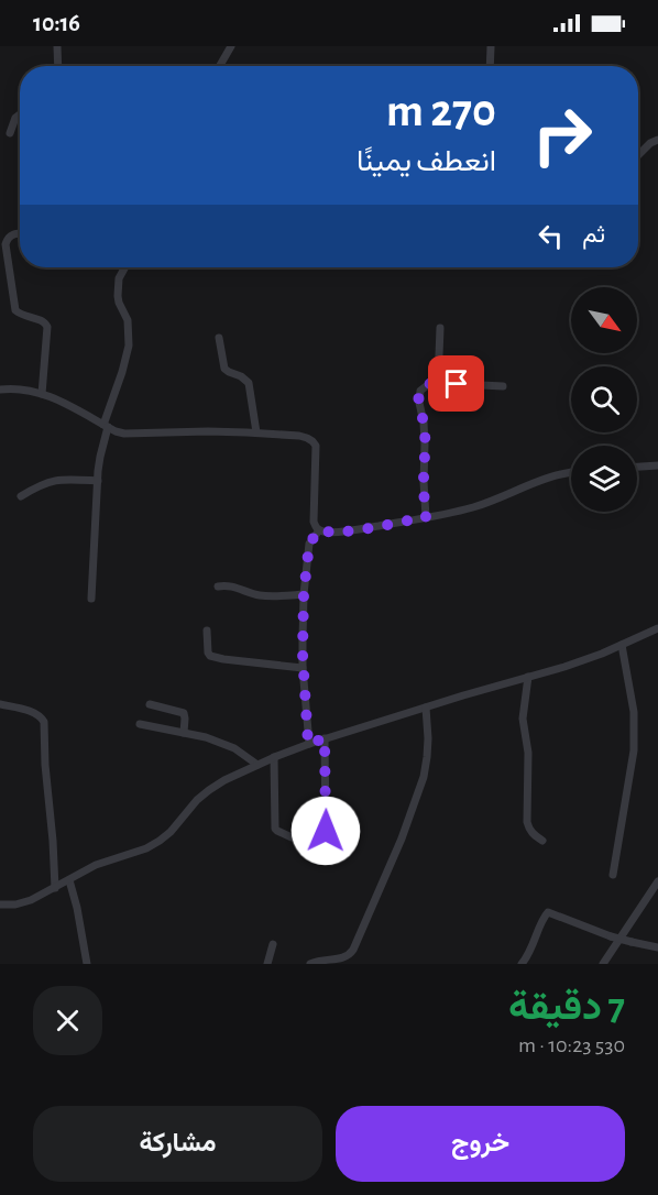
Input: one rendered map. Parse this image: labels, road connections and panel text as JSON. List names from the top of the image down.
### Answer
{
  "north": "bottom right",
  "page": {
    "status": "10:16",
    "turn": ["270 m", "انعطف يمينًا"],
    "then": "ثم",
    "heading": ["7 دقيقة", "530 m · 10:23"],
    "buttons": ["خروج", "مشاركة"]
  }
}
